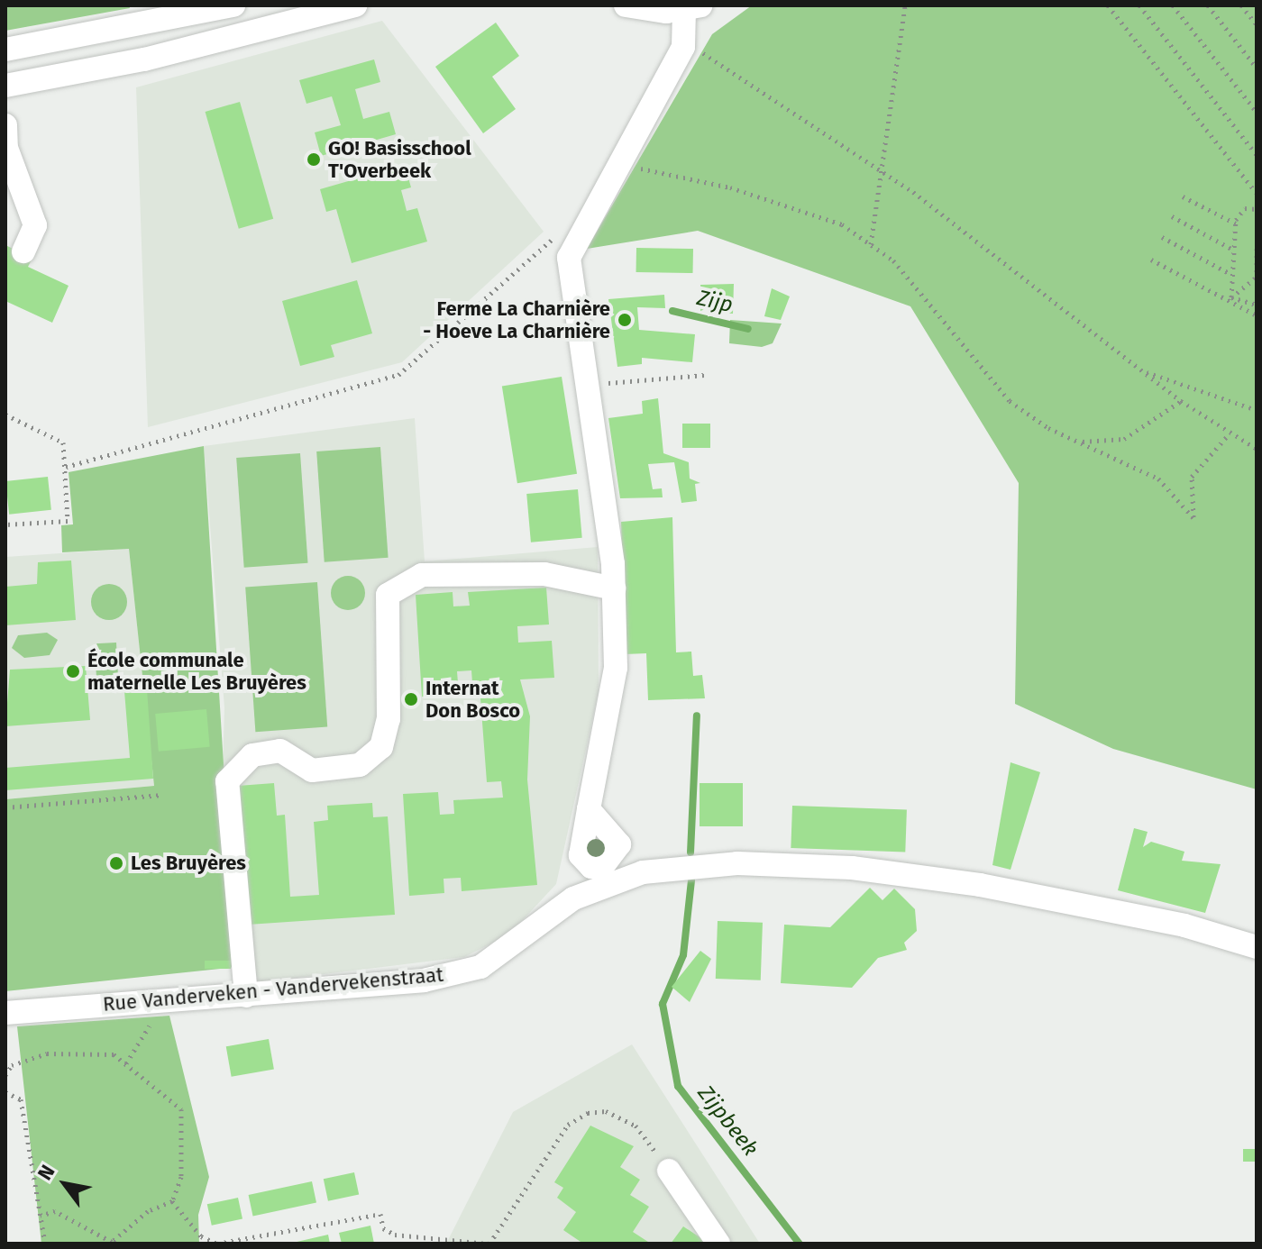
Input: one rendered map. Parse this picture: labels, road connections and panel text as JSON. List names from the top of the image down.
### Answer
{
  "streets": {
    "street": ["Rue Vanderveken - Vandervekenstraat"]
  },
  "water": ["Zijp", "Zijpbeek"],
  "places": [
    "GO! Basisschool T'Overbeek",
    "Ferme La Charnière - Hoeve La Charnière",
    "École communale maternelle Les Bruyères",
    "Internat Don Bosco",
    "Les Bruyères"
  ],
  "north": "top left"
}
